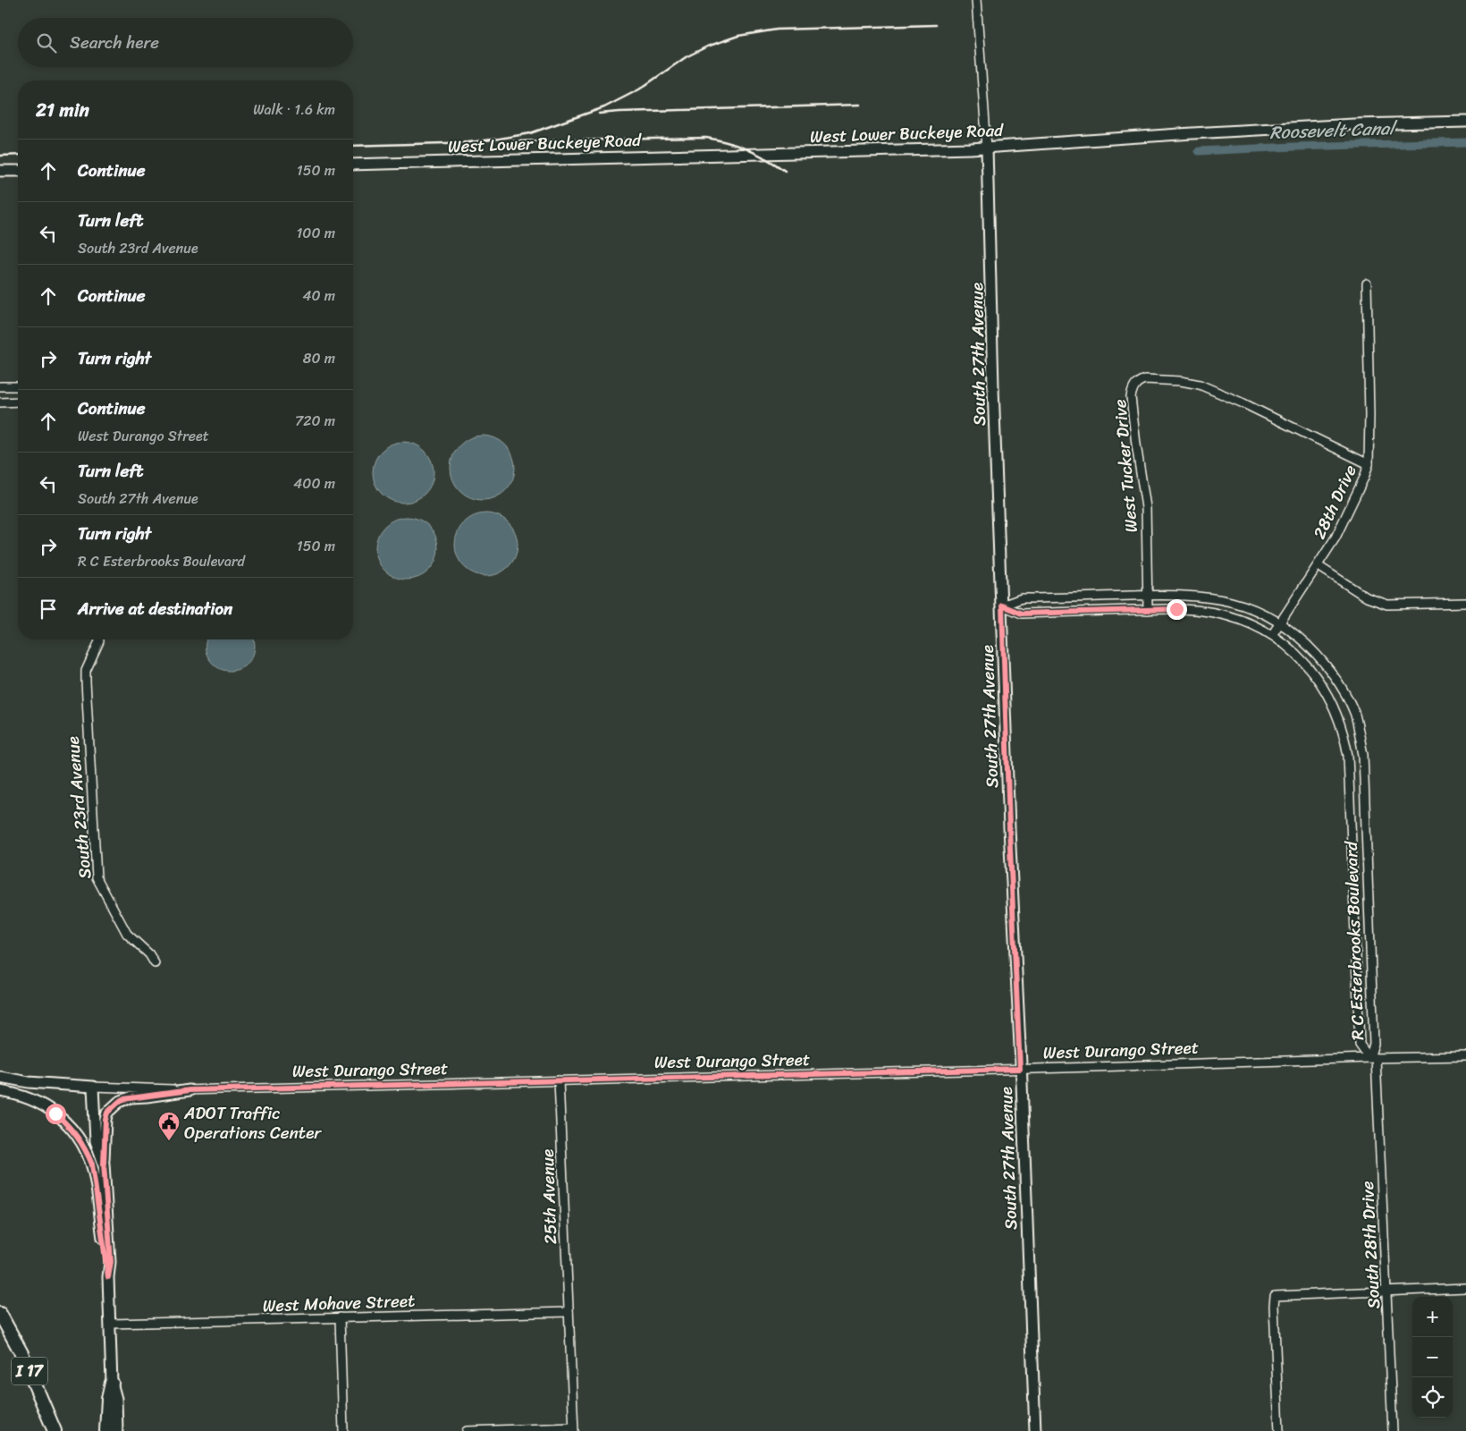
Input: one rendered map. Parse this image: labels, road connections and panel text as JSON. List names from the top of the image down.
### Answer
{
  "streets": {
    "highway": ["I 17"],
    "main road": ["West Lower Buckeye Road", "South 27th Avenue", "West Durango Street"],
    "street": [
      "West Tucker Drive",
      "28th Drive",
      "South 23rd Avenue",
      "R C Esterbrooks Boulevard",
      "25th Avenue",
      "South 28th Drive",
      "West Mohave Street"
    ]
  },
  "crossings": [
    ["West Lower Buckeye Road", "South 27th Avenue"],
    ["South 27th Avenue", "R C Esterbrooks Boulevard"],
    ["South 27th Avenue", "West Durango Street"],
    ["West Tucker Drive", "28th Drive"],
    ["West Tucker Drive", "R C Esterbrooks Boulevard"],
    ["28th Drive", "R C Esterbrooks Boulevard"],
    ["R C Esterbrooks Boulevard", "West Durango Street"],
    ["R C Esterbrooks Boulevard", "South 28th Drive"],
    ["West Durango Street", "25th Avenue"],
    ["West Durango Street", "South 28th Drive"],
    ["25th Avenue", "West Mohave Street"]
  ],
  "water": ["Roosevelt Canal"],
  "places": {
    "public building": ["ADOT Traffic Operations Center"]
  },
  "page": {
    "search": "Search here",
    "heading": ["21 min", "Walk · 1.6 km"],
    "list": [
      ["Continue", "150 m"],
      ["Turn left", "South 23rd Avenue", "100 m"],
      ["Continue", "40 m"],
      ["Turn right", "80 m"],
      ["Continue", "West Durango Street", "720 m"],
      ["Turn left", "South 27th Avenue", "400 m"],
      ["Turn right", "R C Esterbrooks Boulevard", "150 m"],
      "Arrive at destination"
    ],
    "map_buttons": ["+", "−"]
  }
}
